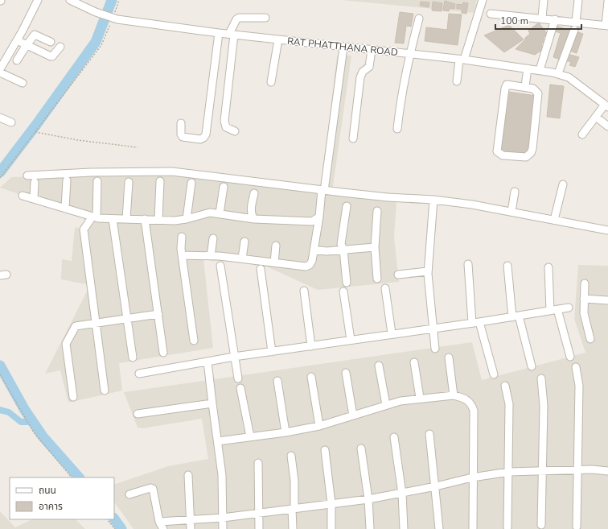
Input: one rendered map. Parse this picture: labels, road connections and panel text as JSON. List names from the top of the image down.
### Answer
{
  "streets": {
    "street": ["RAT PHATTHANA ROAD"]
  },
  "legend": ["ถนน", "อาคาร"],
  "scale_bar": "100 m"
}
